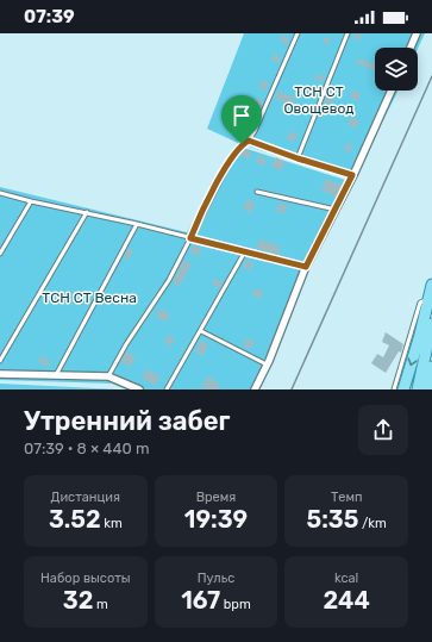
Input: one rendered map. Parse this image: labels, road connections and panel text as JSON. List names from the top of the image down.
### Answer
{
  "parks": ["ТСН СТ Овощевод", "ТСН СТ Весна"],
  "page": {
    "status": "07:39",
    "heading": ["Утренний забег", "07:39 · 8 × 440 m"],
    "stats": [
      ["Дистанция", "3.52 km"],
      ["Время", "19:39"],
      ["Темп", "5:35 /km"],
      ["Набор высоты", "32 m"],
      ["Пульс", "167 bpm"],
      ["kcal", "244"]
    ]
  }
}
